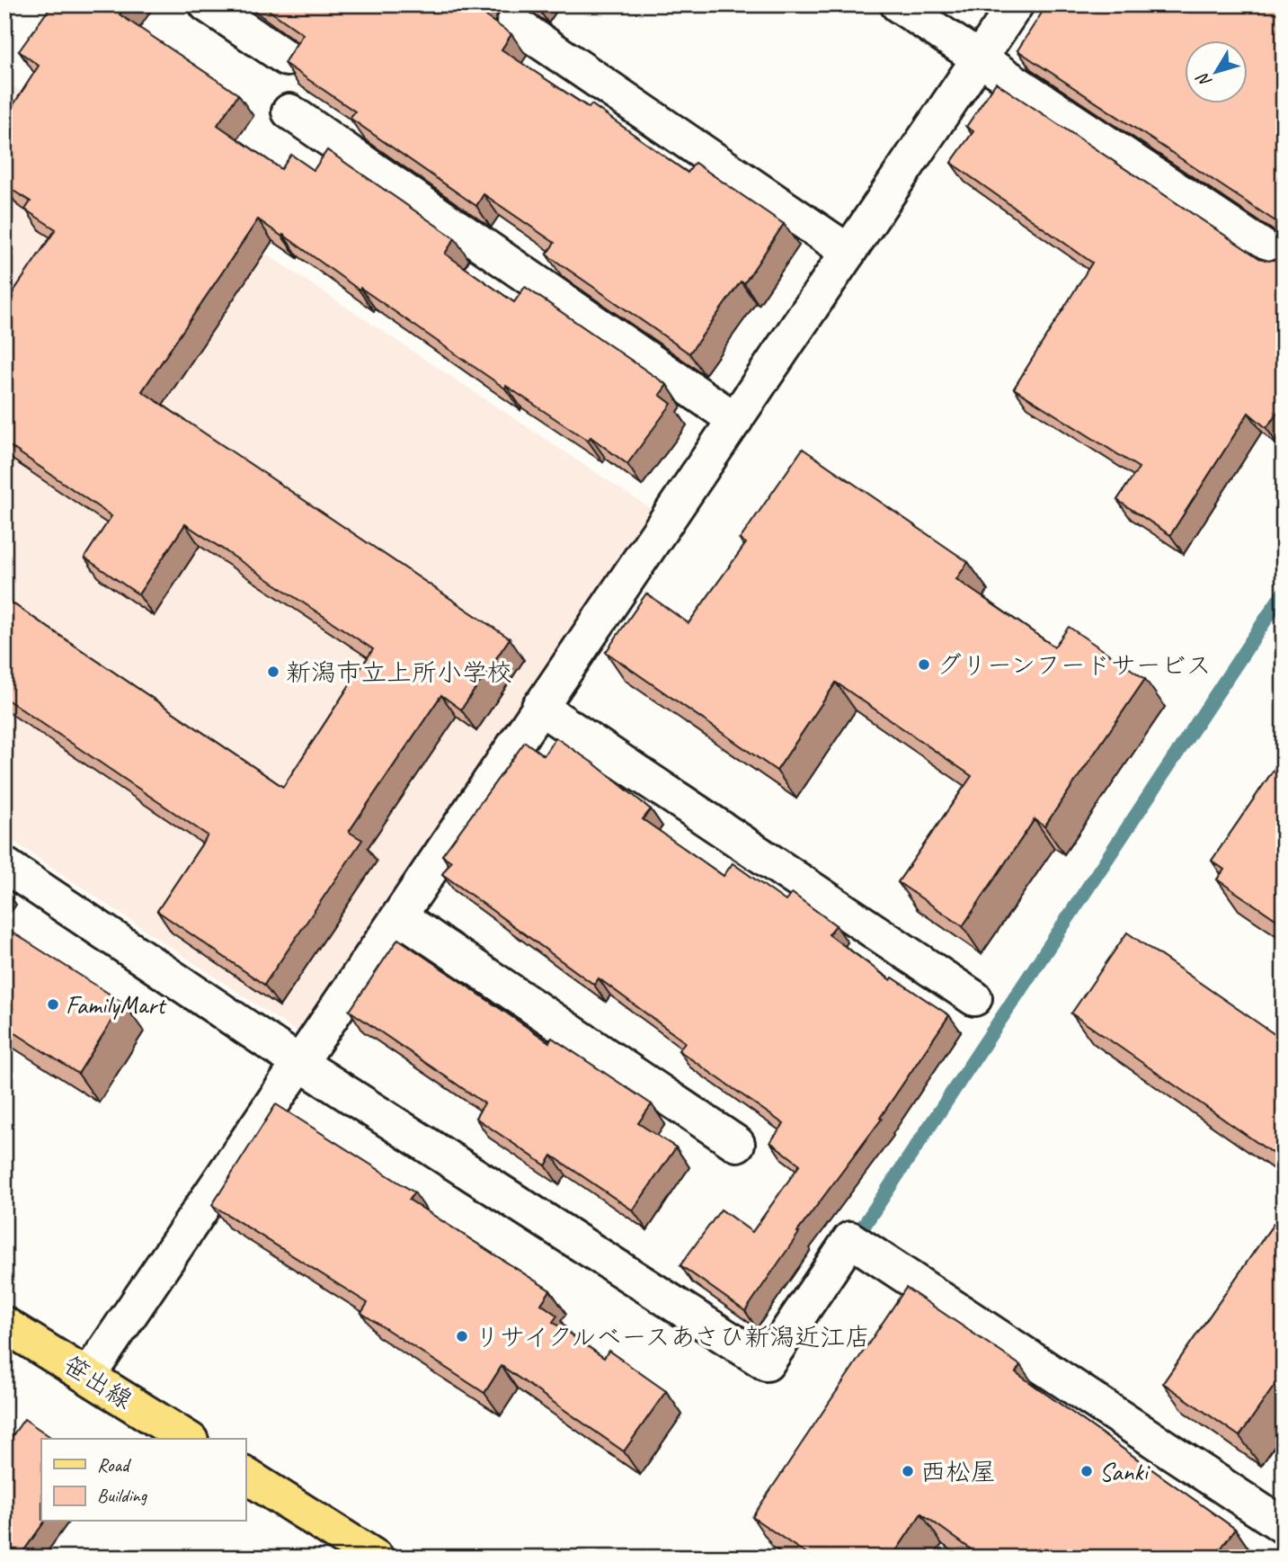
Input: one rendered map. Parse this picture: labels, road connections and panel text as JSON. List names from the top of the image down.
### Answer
{
  "streets": {
    "main road": ["笹出線"]
  },
  "places": [
    "グリーンフードサービス",
    "新潟市立上所小学校",
    "FamilyMart",
    "リサイクルベースあさひ新潟近江店",
    "西松屋",
    "Sanki"
  ],
  "legend": ["Road", "Building"],
  "north": "bottom left"
}
